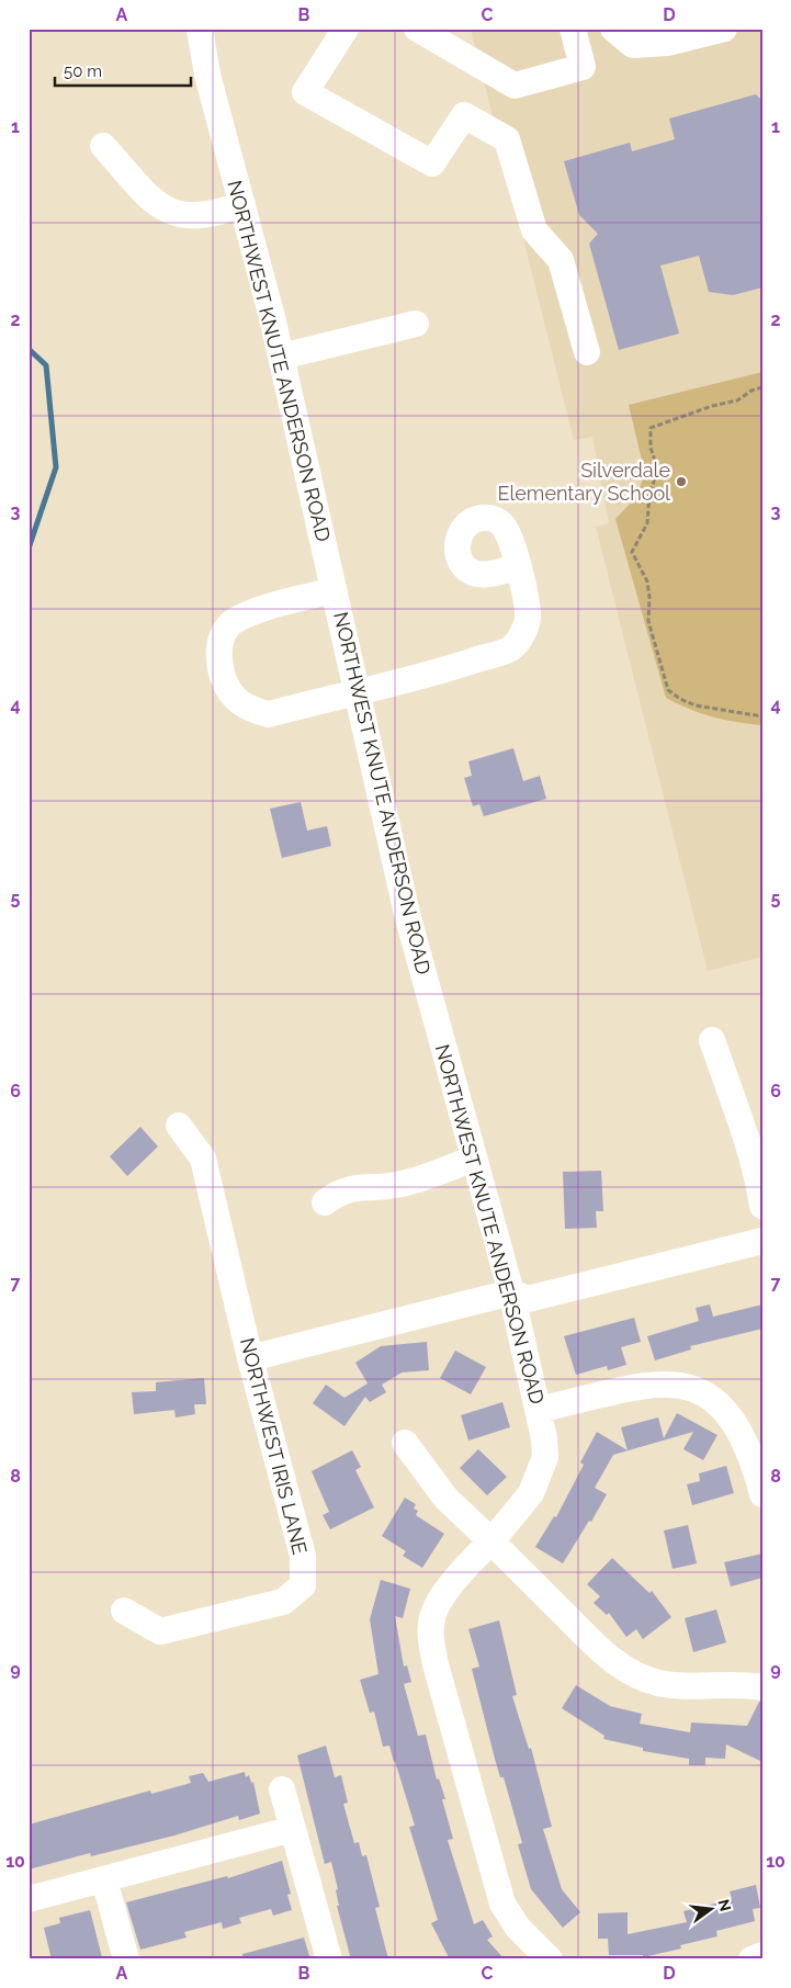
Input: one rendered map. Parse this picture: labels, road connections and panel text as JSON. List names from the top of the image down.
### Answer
{
  "streets": {
    "street": ["NORTHWEST KNUTE ANDERSON ROAD", "NORTHWEST IRIS LANE"]
  },
  "places": ["Silverdale Elementary School"],
  "scale_bar": "50 m",
  "north": "right",
  "grid": {
    "columns": [
      "A",
      "B",
      "C",
      "D"
    ],
    "rows": [
      "1",
      "2",
      "3",
      "4",
      "5",
      "6",
      "7",
      "8",
      "9",
      "10"
    ]
  }
}
